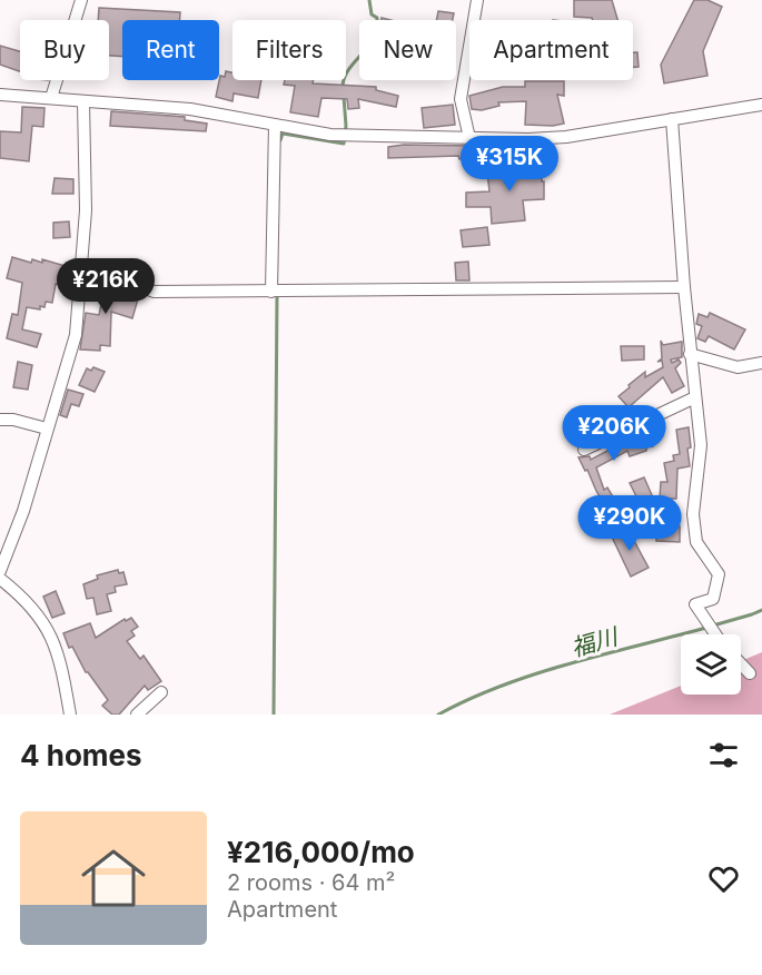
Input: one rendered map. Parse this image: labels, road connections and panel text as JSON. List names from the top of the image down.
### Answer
{
  "water": ["福川"],
  "page": {
    "chip": [
      "Buy",
      "Rent",
      "Filters",
      "New",
      "Apartment"
    ],
    "price": [
      "¥315K",
      "¥216K",
      "¥206K",
      "¥290K"
    ],
    "heading": "4 homes",
    "list": [
      {
        "name": "¥216,000/mo",
        "note": "2 rooms · 64 m² · Apartment"
      }
    ]
  }
}
